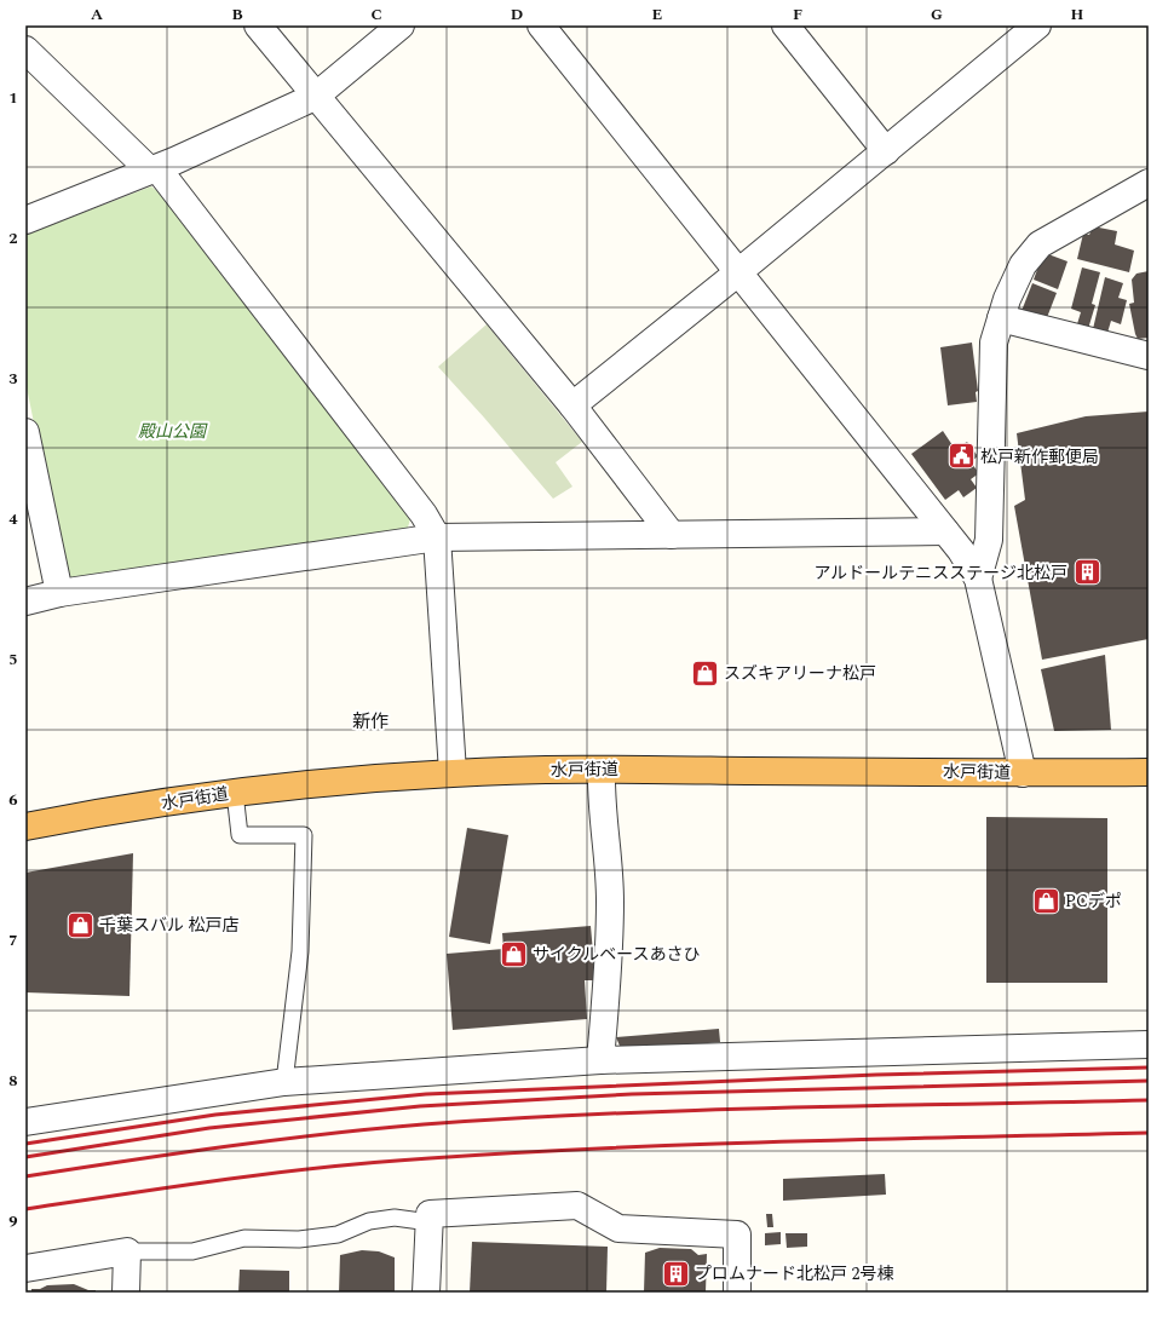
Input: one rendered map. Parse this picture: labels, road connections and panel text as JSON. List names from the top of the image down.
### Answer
{
  "streets": {
    "highway": ["水戸街道"]
  },
  "districts": ["新作"],
  "parks": ["殿山公園"],
  "places": {
    "public building": ["松戸新作郵便局"],
    "building": ["アルドールテニスステージ北松戸", "プロムナード北松戸 2号棟"],
    "shop": [
      "スズキアリーナ松戸",
      "PCデポ",
      "千葉スバル 松戸店",
      "サイクルベースあさひ"
    ]
  },
  "grid": {
    "columns": [
      "A",
      "B",
      "C",
      "D",
      "E",
      "F",
      "G",
      "H"
    ],
    "rows": [
      "1",
      "2",
      "3",
      "4",
      "5",
      "6",
      "7",
      "8",
      "9"
    ]
  }
}
